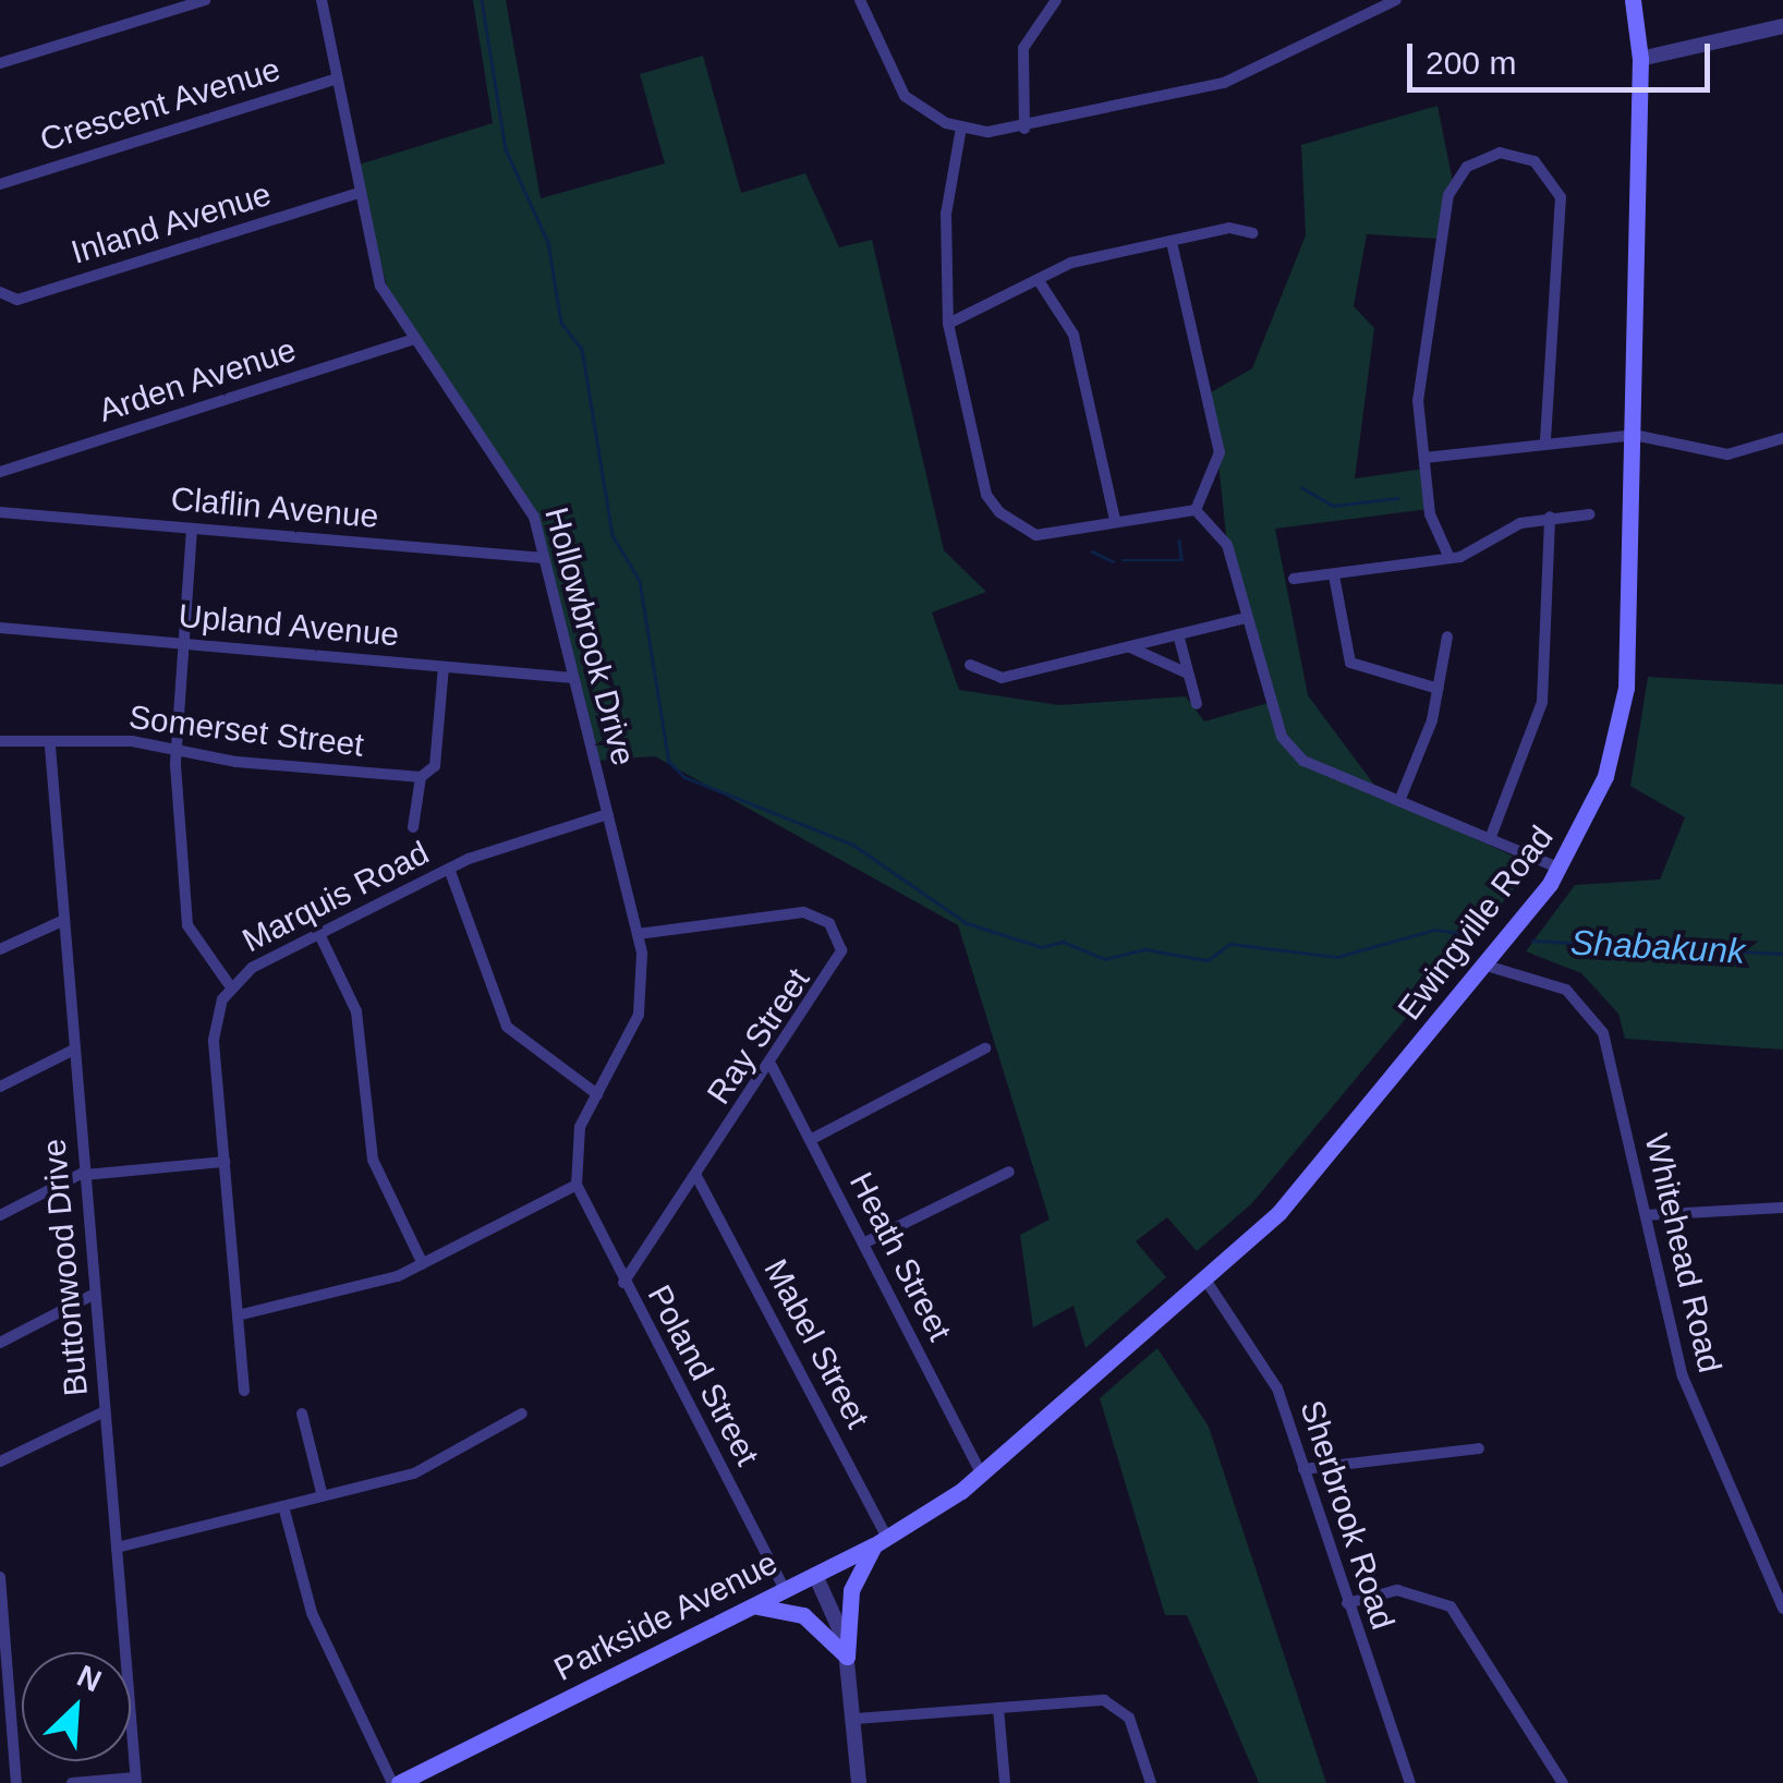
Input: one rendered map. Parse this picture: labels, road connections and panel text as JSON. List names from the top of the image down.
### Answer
{
  "streets": {
    "main road": ["Ewingville Road", "Parkside Avenue"],
    "street": [
      "Crescent Avenue",
      "Inland Avenue",
      "Arden Avenue",
      "Claflin Avenue",
      "Upland Avenue",
      "Hollowbrook Drive",
      "Somerset Street",
      "Marquis Road",
      "Ray Street",
      "Whitehead Road",
      "Heath Street",
      "Buttonwood Drive",
      "Mabel Street",
      "Poland Street",
      "Sherbrook Road"
    ]
  },
  "crossings": [
    ["Crescent Avenue", "Hollowbrook Drive"],
    ["Inland Avenue", "Hollowbrook Drive"],
    ["Arden Avenue", "Hollowbrook Drive"],
    ["Claflin Avenue", "Hollowbrook Drive"],
    ["Upland Avenue", "Hollowbrook Drive"],
    ["Hollowbrook Drive", "Marquis Road"],
    ["Hollowbrook Drive", "Ray Street"],
    ["Hollowbrook Drive", "Poland Street"],
    ["Somerset Street", "Buttonwood Drive"],
    ["Ewingville Road", "Whitehead Road"],
    ["Ewingville Road", "Heath Street"],
    ["Ewingville Road", "Sherbrook Road"],
    ["Ewingville Road", "Parkside Avenue"],
    ["Ray Street", "Heath Street"],
    ["Ray Street", "Mabel Street"],
    ["Ray Street", "Poland Street"],
    ["Mabel Street", "Parkside Avenue"],
    ["Poland Street", "Parkside Avenue"]
  ],
  "water": ["Shabakunk"],
  "scale_bar": "200 m",
  "north": "top right"
}
